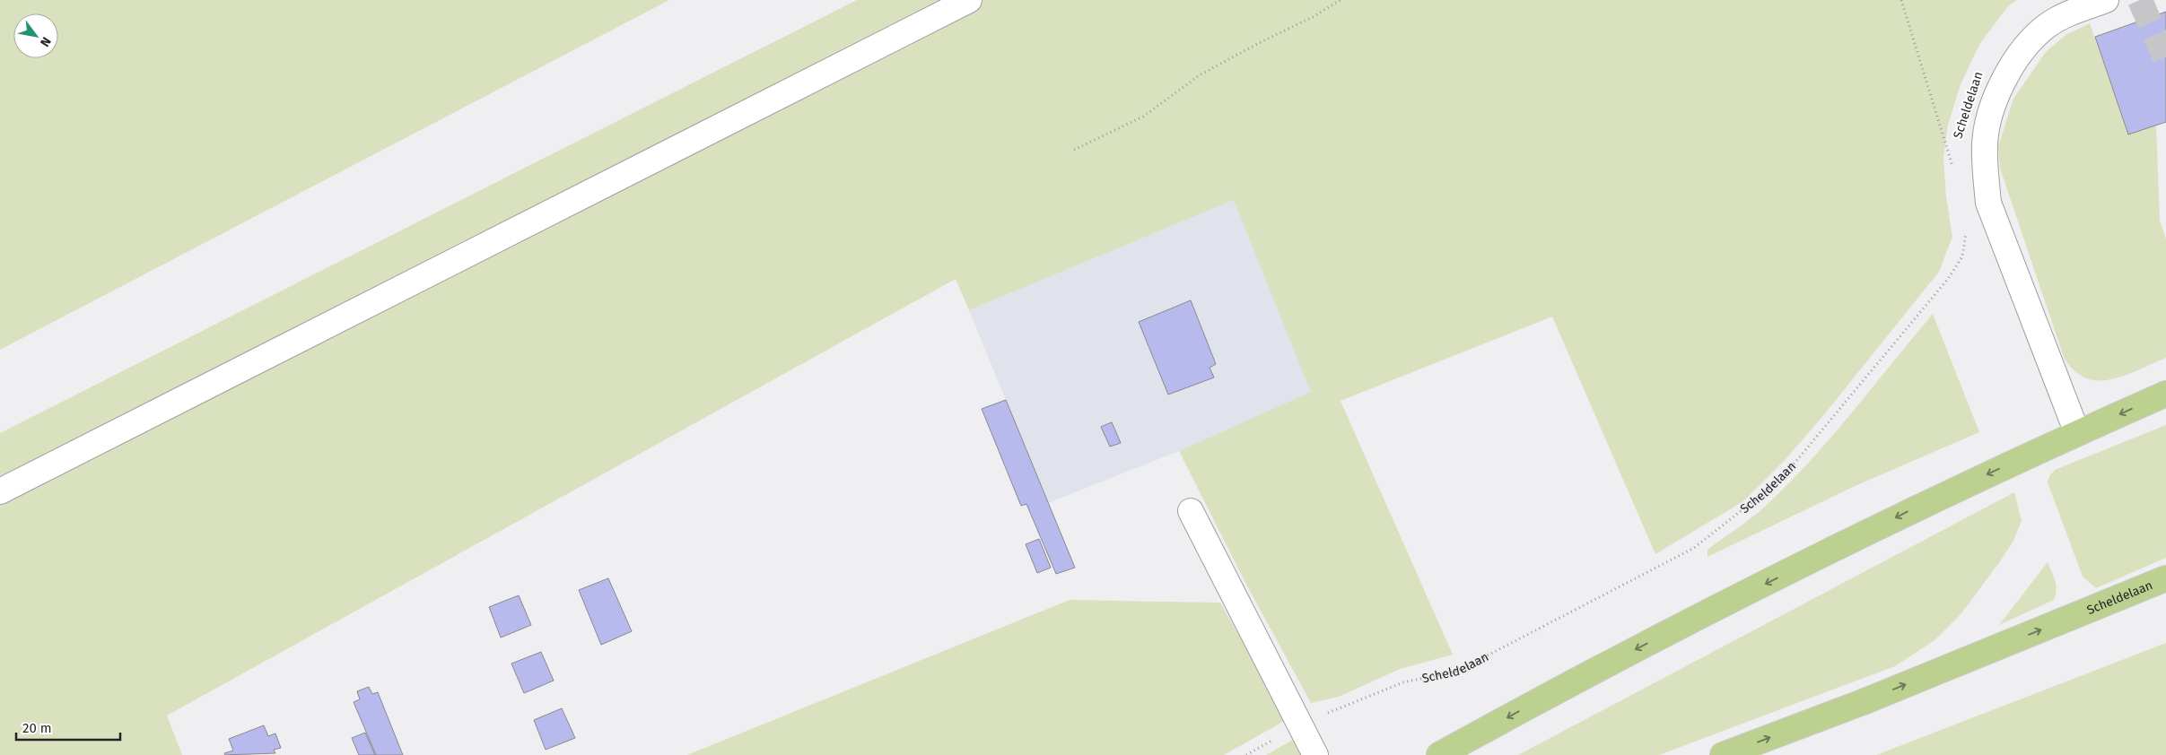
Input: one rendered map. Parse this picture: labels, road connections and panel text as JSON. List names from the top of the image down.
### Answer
{
  "streets": {
    "main road": ["Scheldelaan"]
  },
  "scale_bar": "20 m",
  "north": "bottom right"
}
